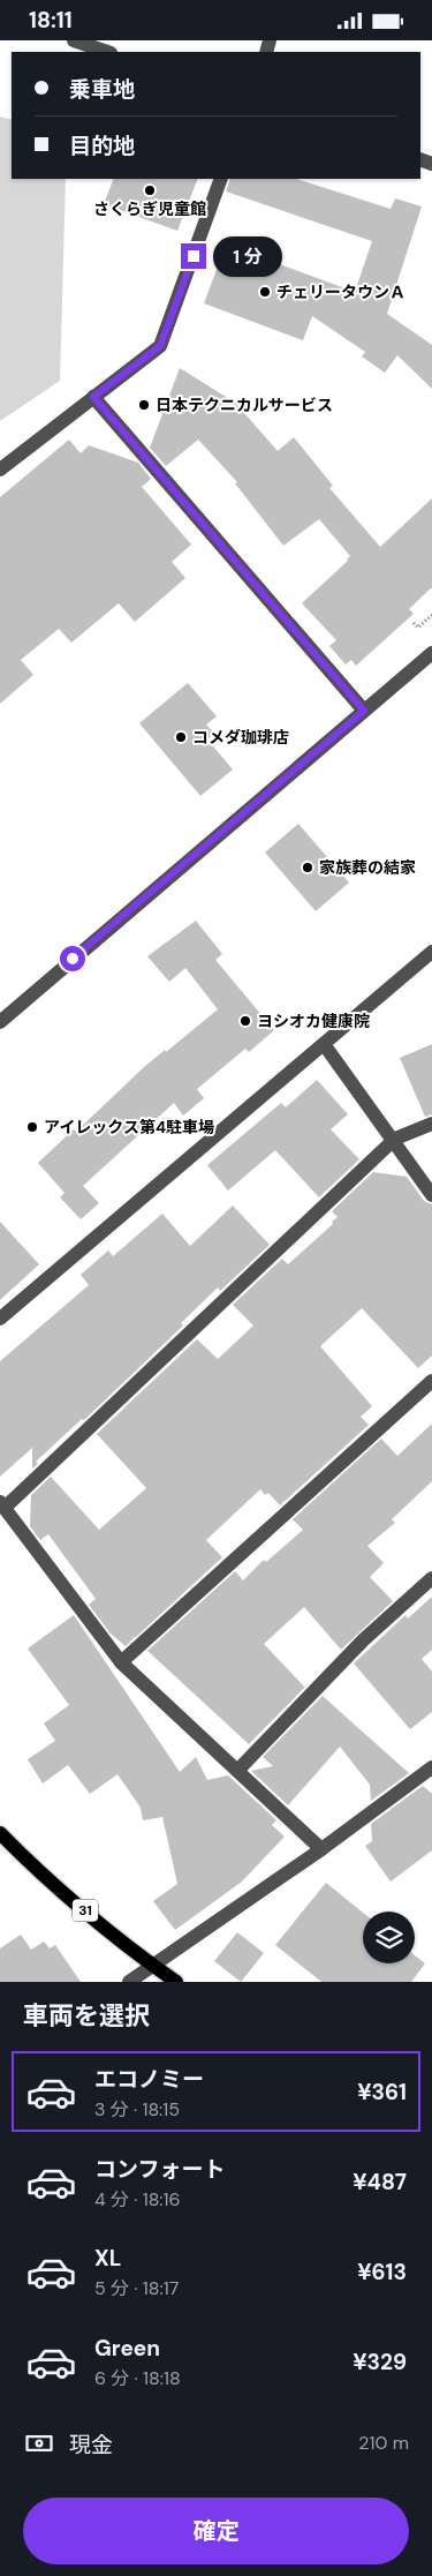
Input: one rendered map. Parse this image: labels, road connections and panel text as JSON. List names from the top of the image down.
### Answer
{
  "streets": {
    "main road": ["31"]
  },
  "places": [
    "さくらぎ児童館",
    "チェリータウンＡ",
    "日本テクニカルサービス",
    "コメダ珈琲店",
    "家族葬の結家",
    "ヨシオカ健康院",
    "アイレックス第4駐車場"
  ],
  "page": {
    "status": "18:11",
    "banner": ["乗車地", "目的地"],
    "bubble": "1 分",
    "heading": "車両を選択",
    "list": [
      {
        "name": "エコノミー",
        "note": "3 分 · 18:15",
        "value": "¥361"
      },
      {
        "name": "コンフォート",
        "note": "4 分 · 18:16",
        "value": "¥487"
      },
      {
        "name": "XL",
        "note": "5 分 · 18:17",
        "value": "¥613"
      },
      {
        "name": "Green",
        "note": "6 分 · 18:18",
        "value": "¥329"
      }
    ],
    "pay": ["現金", "210 m"],
    "buttons": "確定"
  }
}
